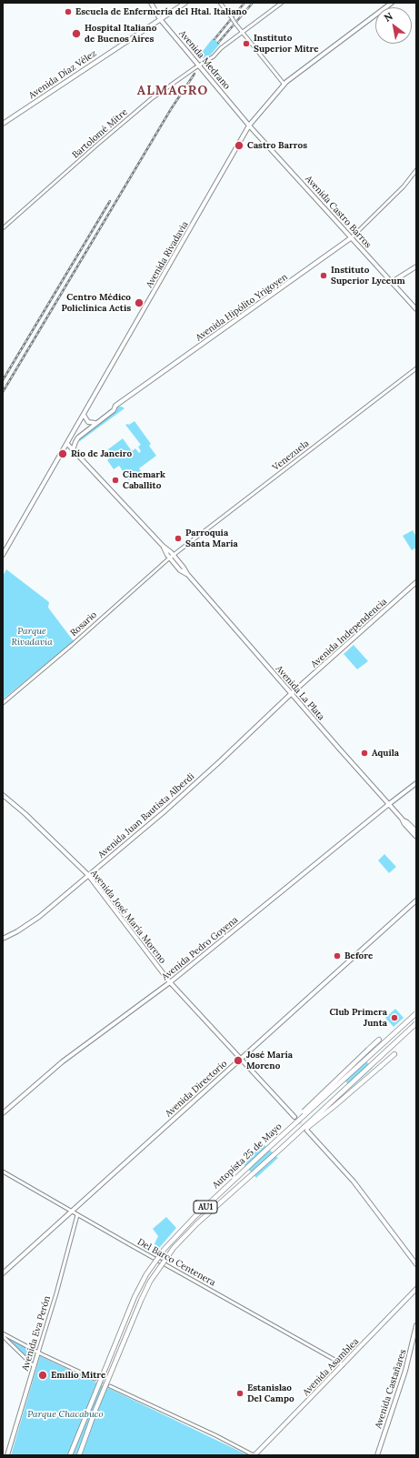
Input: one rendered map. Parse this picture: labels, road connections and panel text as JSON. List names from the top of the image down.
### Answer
{
  "streets": {
    "highway": ["Autopista 25 de Mayo", "AU1"],
    "main road": [
      "Avenida Medrano",
      "Avenida Díaz Vélez",
      "Avenida Castro Barros",
      "Avenida Rivadavia",
      "Avenida Hipólito Yrigoyen",
      "Avenida Independencia",
      "Avenida La Plata",
      "Avenida Juan Bautista Alberdi",
      "Avenida José María Moreno",
      "Avenida Pedro Goyena",
      "Avenida Directorio",
      "Avenida Eva Perón",
      "Avenida Asamblea",
      "Avenida Castañares"
    ],
    "street": [
      "Bartolomé Mitre",
      "Venezuela",
      "Rosario",
      "Del Barco Centenera"
    ]
  },
  "crossings": [
    ["Avenida Medrano", "Avenida Díaz Vélez"],
    ["Avenida Medrano", "Bartolomé Mitre"],
    ["Avenida Medrano", "Avenida Castro Barros"],
    ["Avenida Medrano", "Avenida Rivadavia"],
    ["Avenida Castro Barros", "Avenida Rivadavia"],
    ["Avenida Castro Barros", "Avenida Hipólito Yrigoyen"],
    ["Avenida Rivadavia", "Avenida La Plata"],
    ["Avenida Hipólito Yrigoyen", "Avenida La Plata"],
    ["Venezuela", "Rosario"],
    ["Venezuela", "Avenida La Plata"],
    ["Rosario", "Avenida La Plata"],
    ["Avenida Independencia", "Avenida La Plata"],
    ["Avenida Independencia", "Avenida Juan Bautista Alberdi"],
    ["Avenida La Plata", "Avenida Juan Bautista Alberdi"],
    ["Avenida La Plata", "Avenida Pedro Goyena"],
    ["Avenida Juan Bautista Alberdi", "Avenida José María Moreno"],
    ["Avenida José María Moreno", "Avenida Pedro Goyena"],
    ["Avenida José María Moreno", "Avenida Directorio"],
    ["Avenida Directorio", "Del Barco Centenera"],
    ["Del Barco Centenera", "Avenida Eva Perón"],
    ["Del Barco Centenera", "Avenida Asamblea"]
  ],
  "districts": ["ALMAGRO"],
  "parks": ["Parque Rivadavia", "Parque Chacabuco"],
  "places": [
    "Escuela de Enfermería del Htal. Italiano",
    "Hospital Italiano de Buenos Aires",
    "Instituto Superior Mitre",
    "Castro Barros",
    "Instituto Superior Lyceum",
    "Centro Médico Policlínica Actis",
    "Río de Janeiro",
    "Cinemark Caballito",
    "Parroquia Santa María",
    "Aquila",
    "Before",
    "Club Primera Junta",
    "José María Moreno",
    "Emilio Mitre",
    "Estanislao Del Campo"
  ],
  "north": "top left"
}
